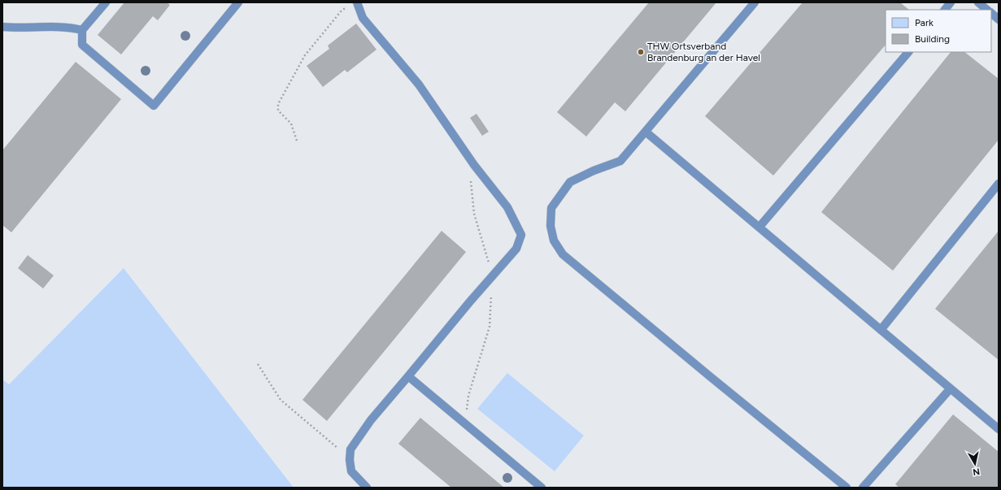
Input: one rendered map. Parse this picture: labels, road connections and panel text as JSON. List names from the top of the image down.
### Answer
{
  "places": ["THW Ortsverband Brandenburg an der Havel"],
  "legend": ["Park", "Building"],
  "north": "bottom"
}
